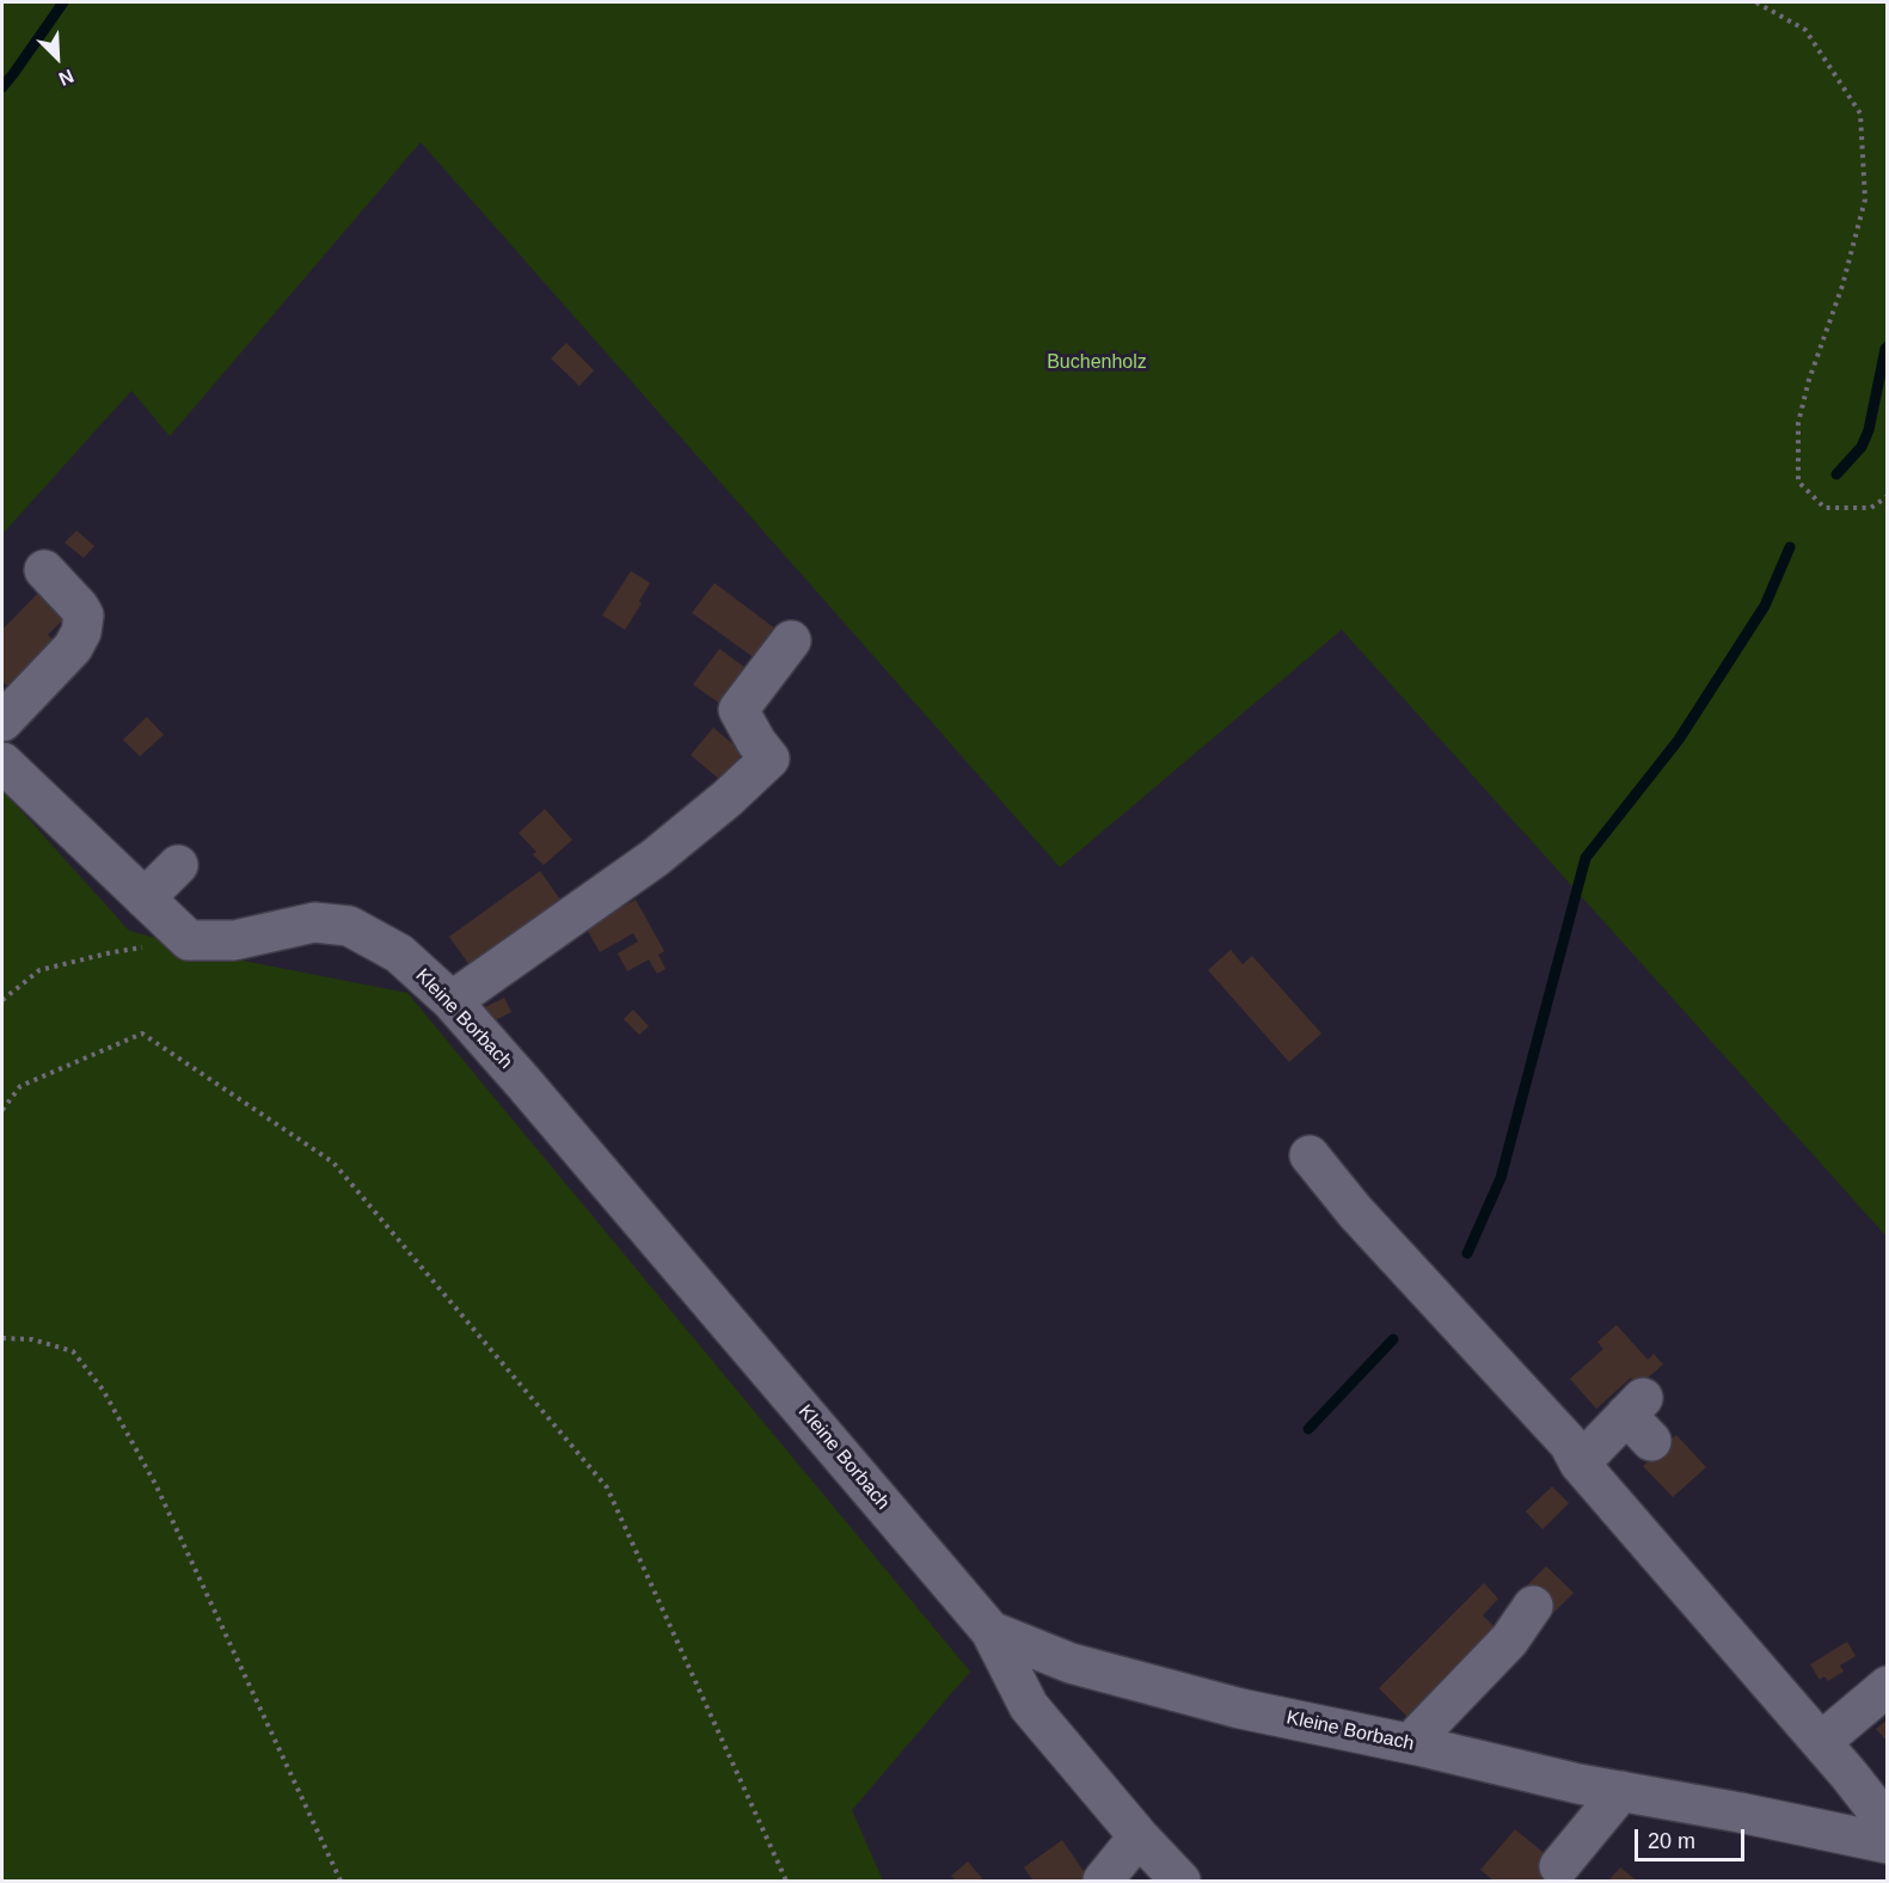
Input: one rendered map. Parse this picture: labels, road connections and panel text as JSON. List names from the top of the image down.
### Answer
{
  "streets": {
    "street": ["Kleine Borbach"]
  },
  "parks": ["Buchenholz"],
  "scale_bar": "20 m",
  "north": "bottom right"
}
